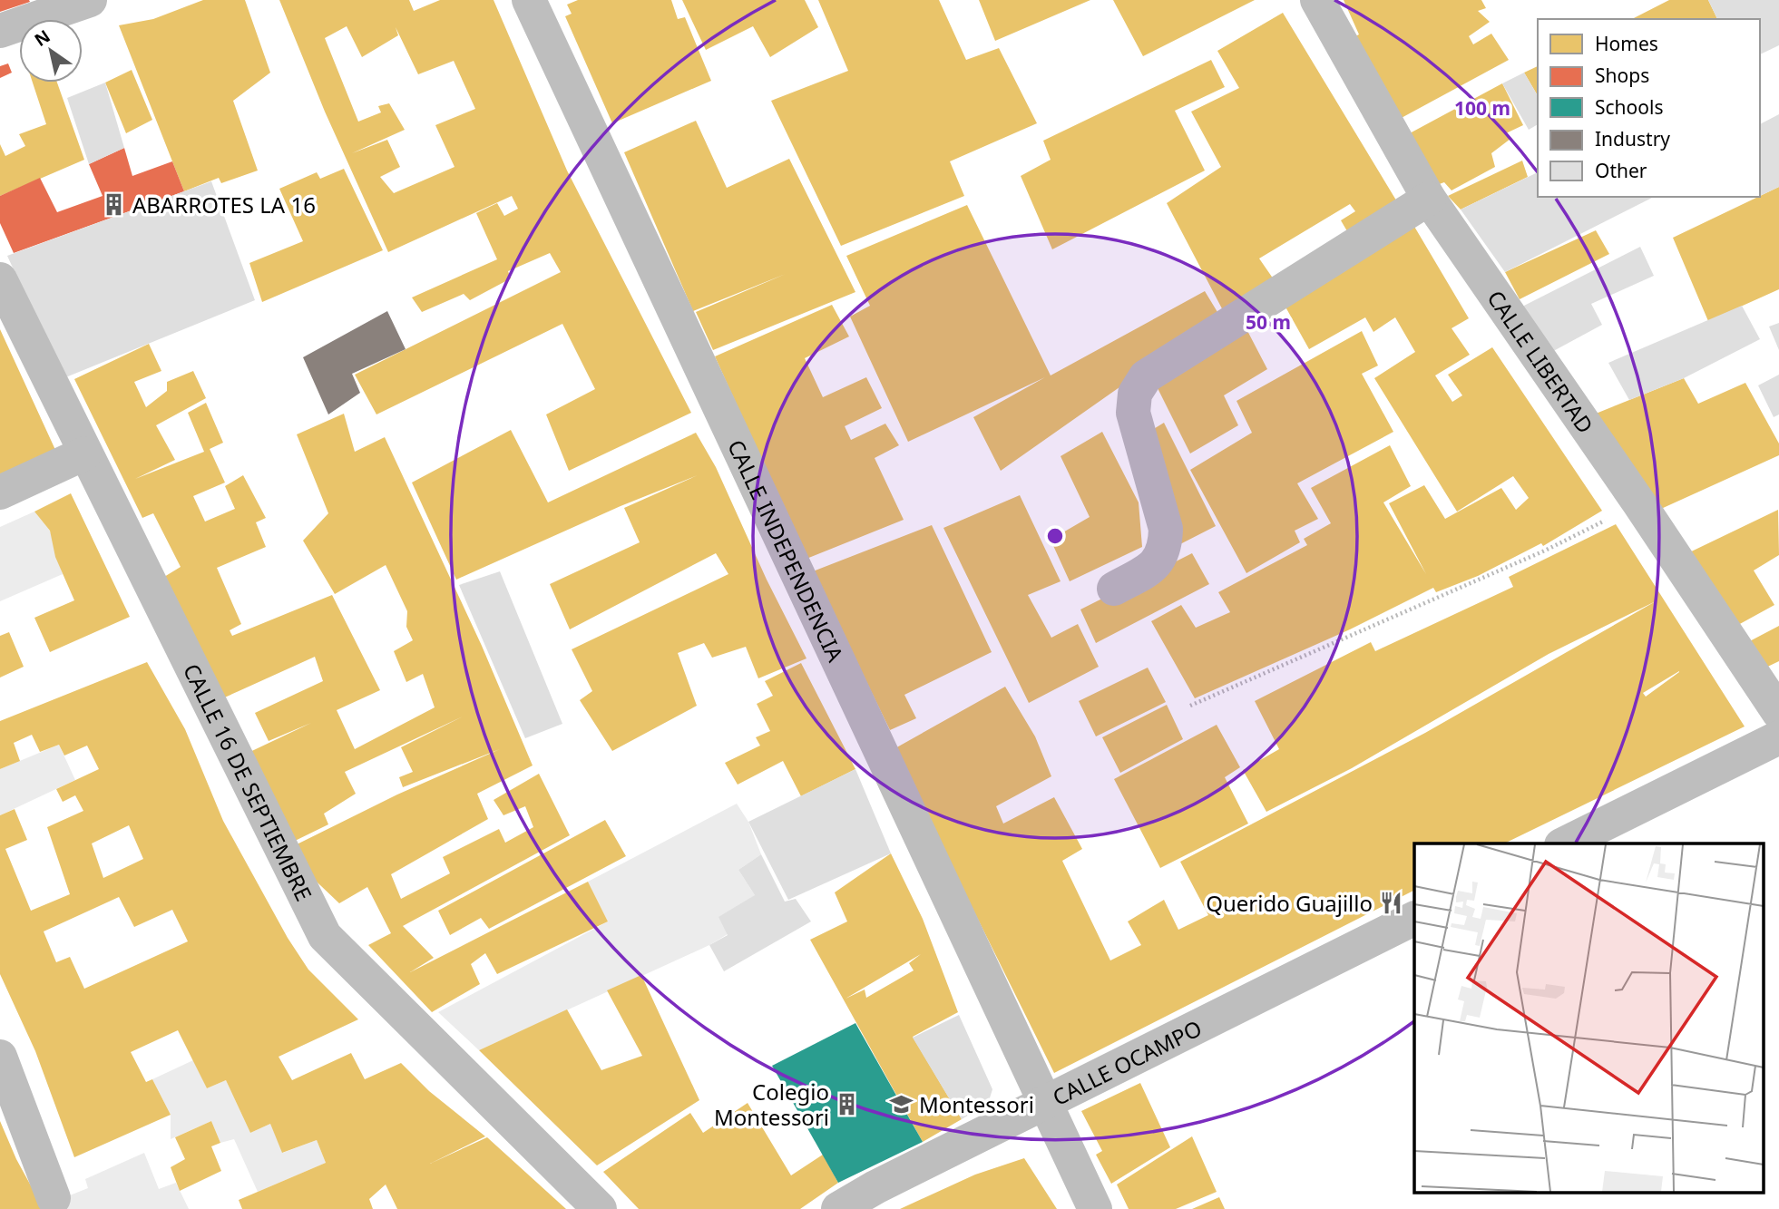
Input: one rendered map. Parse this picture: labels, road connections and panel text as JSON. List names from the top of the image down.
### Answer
{
  "streets": {
    "street": [
      "CALLE LIBERTAD",
      "CALLE INDEPENDENCIA",
      "CALLE 16 DE SEPTIEMBRE",
      "CALLE OCAMPO"
    ]
  },
  "crossings": [
    ["CALLE INDEPENDENCIA", "CALLE OCAMPO"]
  ],
  "places": {
    "building": ["ABARROTES LA 16", "Colegio Montessori"],
    "restaurant": ["Querido Guajillo"],
    "school or university": ["Montessori"]
  },
  "legend": [
    "Homes",
    "Shops",
    "Schools",
    "Industry",
    "Other"
  ],
  "north": "top left",
  "rings": ["100 m", "50 m"]
}
